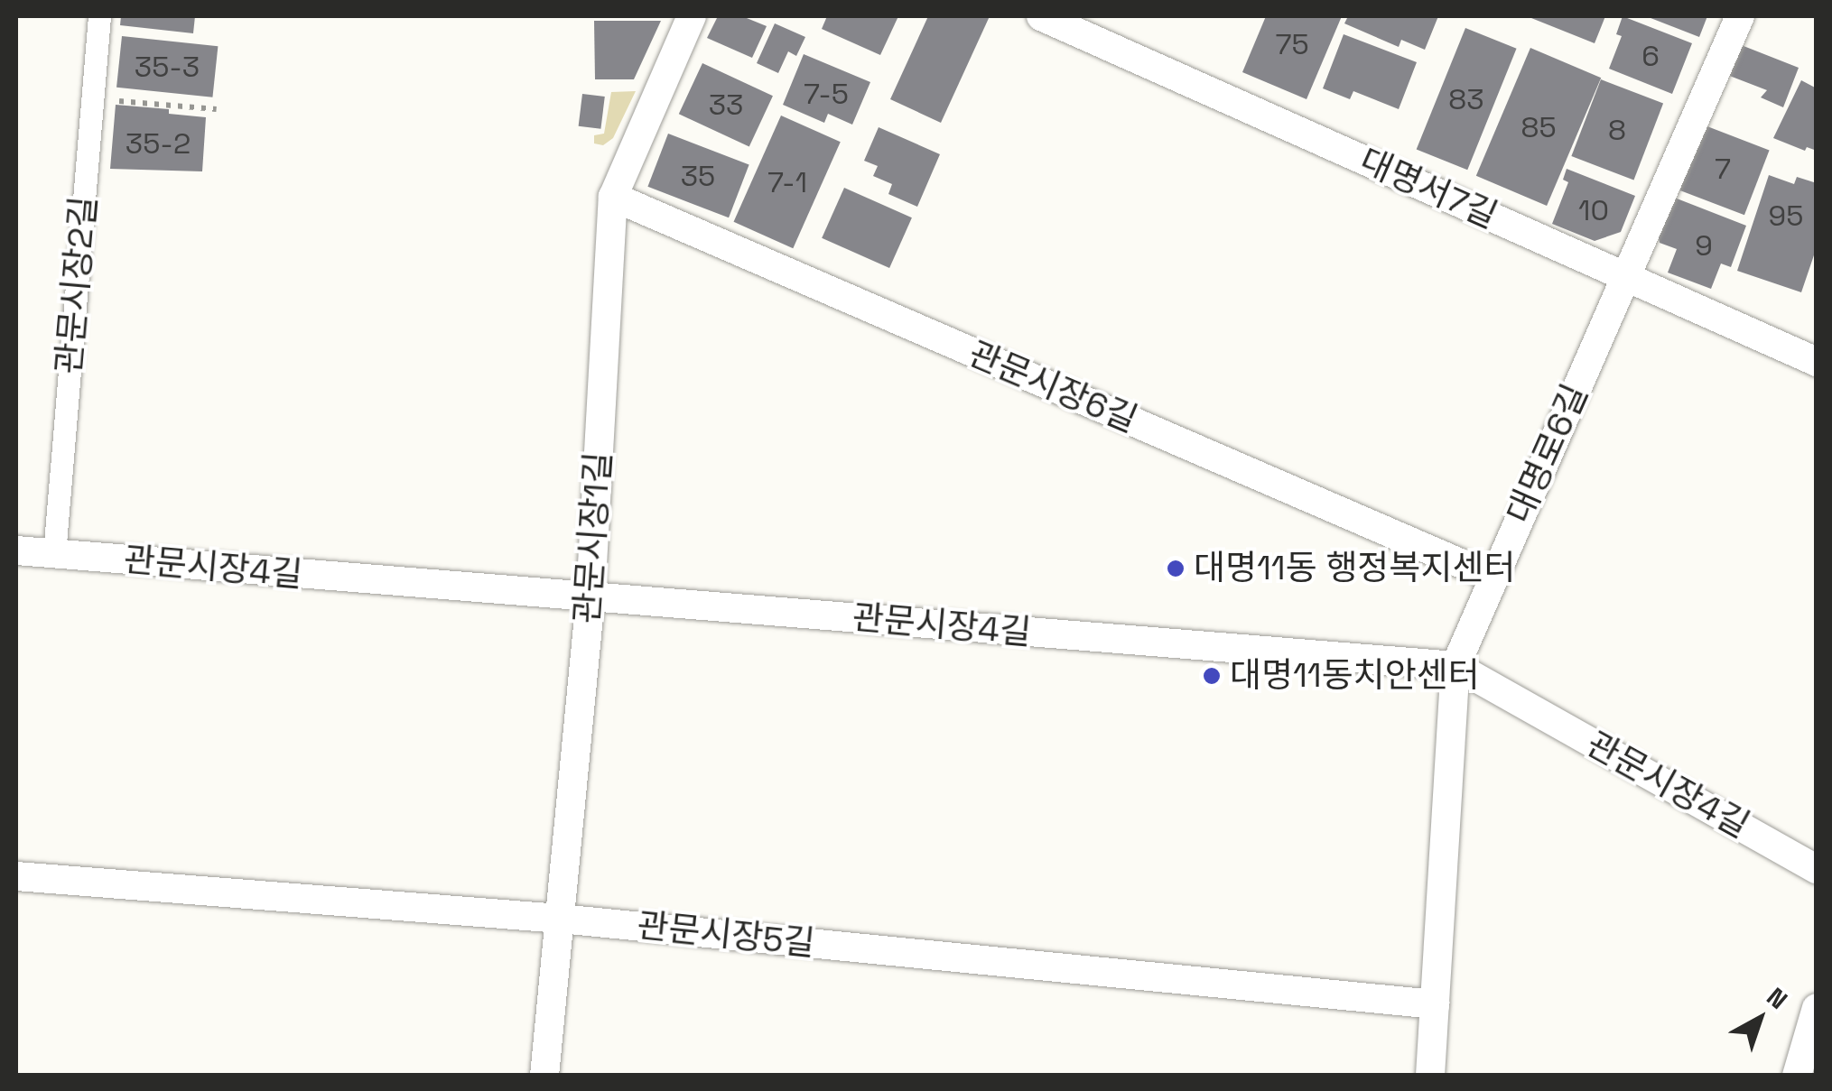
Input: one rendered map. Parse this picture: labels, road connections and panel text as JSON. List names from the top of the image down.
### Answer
{
  "streets": {
    "street": [
      "대명서7길",
      "관문시장2길",
      "관문시장6길",
      "대명로6길",
      "관문시장1길",
      "관문시장4길",
      "관문시장5길"
    ]
  },
  "crossings": [
    ["대명서7길", "대명로6길"],
    ["관문시장2길", "관문시장4길"],
    ["관문시장6길", "대명로6길"],
    ["관문시장6길", "관문시장1길"],
    ["대명로6길", "관문시장4길"],
    ["대명로6길", "관문시장5길"],
    ["관문시장1길", "관문시장4길"],
    ["관문시장1길", "관문시장5길"]
  ],
  "places": ["대명11동 행정복지센터", "대명11동치안센터"],
  "house_numbers": [
    "75",
    "6",
    "35-3",
    "7-5",
    "83",
    "33",
    "85",
    "8",
    "35-2",
    "7",
    "35",
    "7-1",
    "10",
    "95",
    "9"
  ],
  "north": "top right"
}
